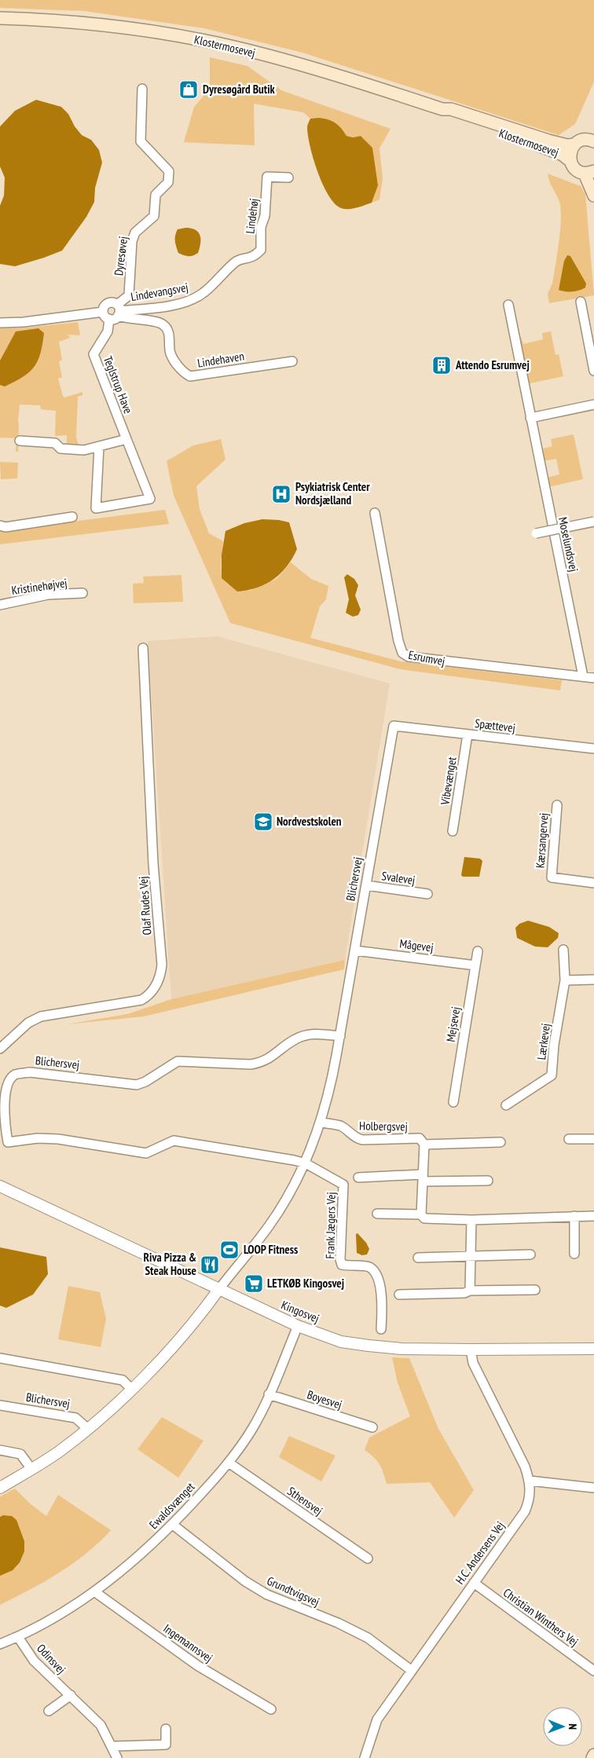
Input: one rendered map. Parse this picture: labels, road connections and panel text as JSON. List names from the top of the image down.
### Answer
{
  "streets": {
    "main road": ["Klostermosevej"],
    "street": [
      "Lindehøj",
      "Dyresøvej",
      "Lindevangsvej",
      "Lindehaven",
      "Teglstrup Have",
      "Moselundsvej",
      "Kristinehøjvej",
      "Esrumvej",
      "Spættevej",
      "Vibevænget",
      "Kærsangervej",
      "Svalevej",
      "Blichersvej",
      "Olaf Rudes Vej",
      "Mågevej",
      "Mejsevej",
      "Lærkevej",
      "Holbergsvej",
      "Frank Jægers Vej",
      "Kingosvej",
      "Boyesvej",
      "Sthensvej",
      "Ewaldsvænget",
      "H.C. Andersens Vej",
      "Grundtvigsvej",
      "Christian Winthers Vej",
      "Ingemannsvej",
      "Odinsvej"
    ]
  },
  "crossings": [
    ["Lindehøj", "Lindevangsvej"],
    ["Dyresøvej", "Lindevangsvej"],
    ["Dyresøvej", "Lindehaven"],
    ["Dyresøvej", "Teglstrup Have"],
    ["Lindevangsvej", "Lindehaven"],
    ["Lindevangsvej", "Teglstrup Have"],
    ["Lindehaven", "Teglstrup Have"],
    ["Moselundsvej", "Esrumvej"],
    ["Spættevej", "Vibevænget"],
    ["Spættevej", "Blichersvej"],
    ["Svalevej", "Blichersvej"],
    ["Blichersvej", "Mågevej"],
    ["Blichersvej", "Holbergsvej"],
    ["Blichersvej", "Frank Jægers Vej"],
    ["Blichersvej", "Kingosvej"],
    ["Mågevej", "Mejsevej"],
    ["Kingosvej", "Ewaldsvænget"],
    ["Kingosvej", "H.C. Andersens Vej"],
    ["Boyesvej", "Ewaldsvænget"],
    ["Sthensvej", "Ewaldsvænget"],
    ["Ewaldsvænget", "Grundtvigsvej"],
    ["Ewaldsvænget", "Ingemannsvej"],
    ["Ewaldsvænget", "Odinsvej"],
    ["H.C. Andersens Vej", "Grundtvigsvej"],
    ["H.C. Andersens Vej", "Christian Winthers Vej"]
  ],
  "places": {
    "shop": ["Dyresøgård Butik"],
    "building": ["Attendo Esrumvej"],
    "hospital": ["Psykiatrisk Center Nordsjælland"],
    "school or university": ["Nordvestskolen"],
    "sports": ["LOOP Fitness"],
    "restaurant": ["Riva Pizza & Steak House"],
    "supermarket": ["LETKØB Kingosvej"]
  },
  "north": "right"
}
